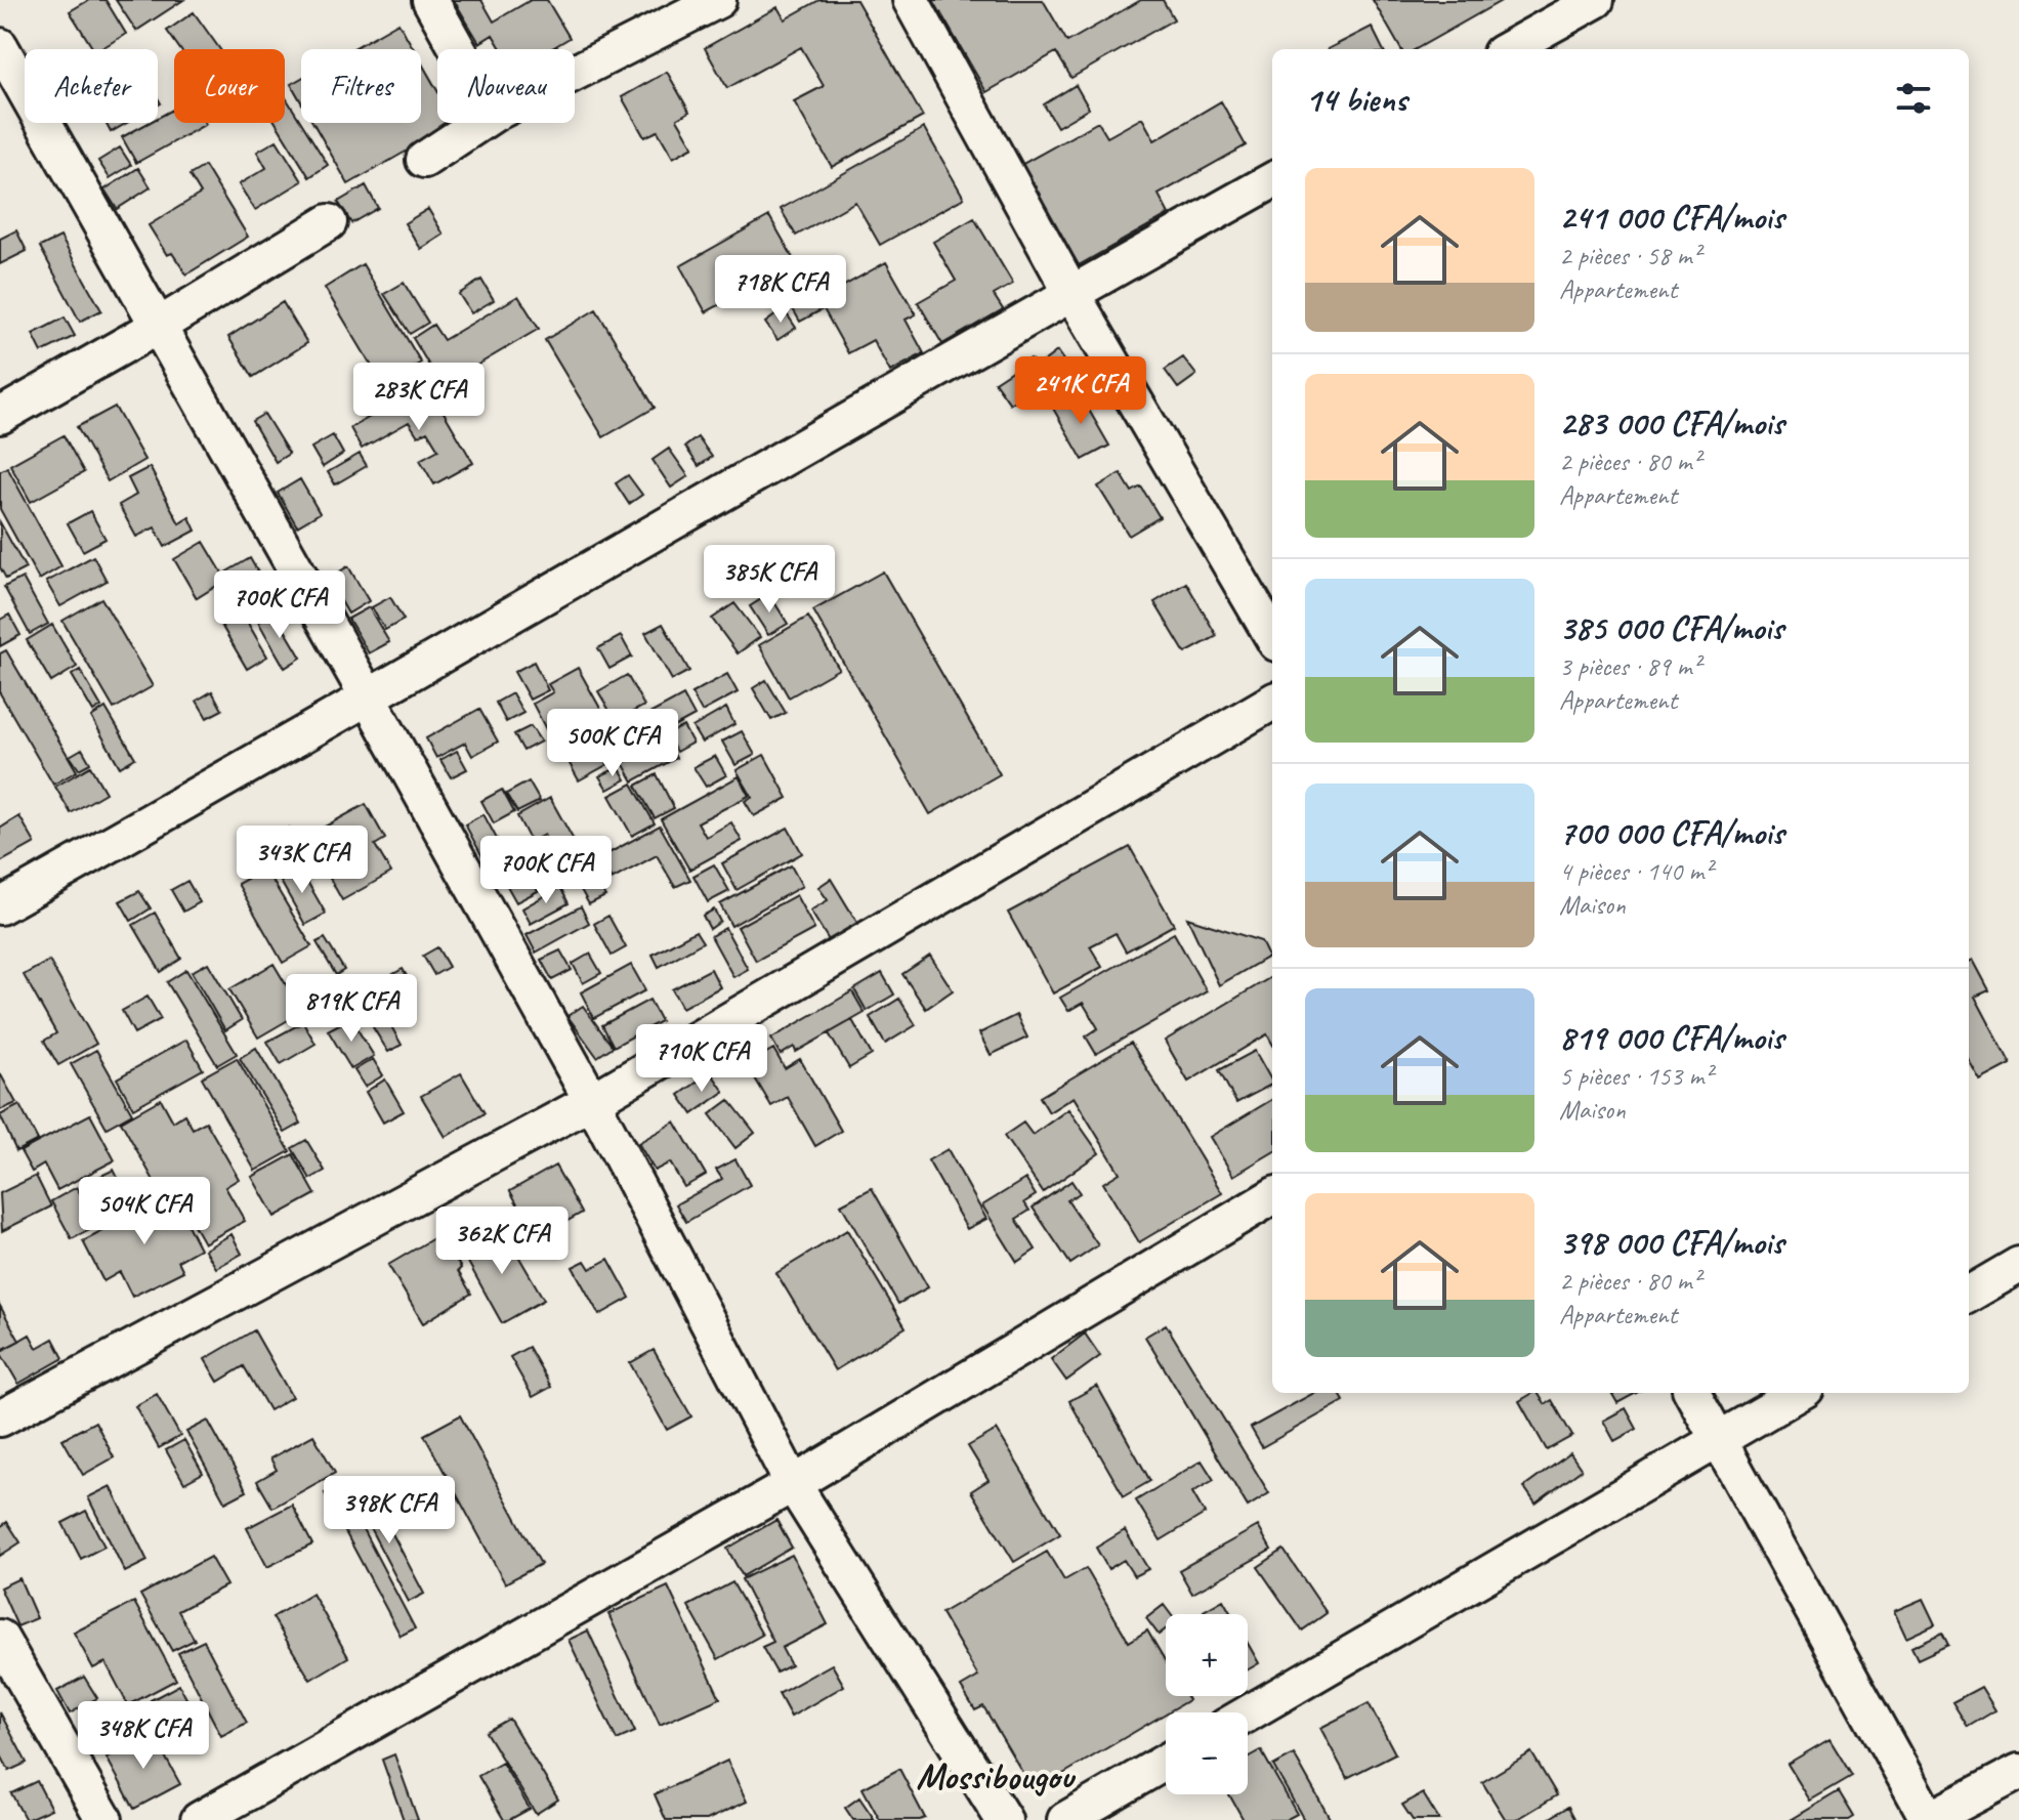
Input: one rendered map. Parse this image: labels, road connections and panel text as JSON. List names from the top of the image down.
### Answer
{
  "districts": ["Mossibougou"],
  "page": {
    "chip": [
      "Acheter",
      "Louer",
      "Filtres",
      "Nouveau"
    ],
    "heading": "14 biens",
    "list": [
      {
        "name": "241 000 CFA/mois",
        "note": "2 pièces · 58 m² · Appartement"
      },
      {
        "name": "283 000 CFA/mois",
        "note": "2 pièces · 80 m² · Appartement"
      },
      {
        "name": "385 000 CFA/mois",
        "note": "3 pièces · 89 m² · Appartement"
      },
      {
        "name": "700 000 CFA/mois",
        "note": "4 pièces · 140 m² · Maison"
      },
      {
        "name": "819 000 CFA/mois",
        "note": "5 pièces · 153 m² · Maison"
      },
      {
        "name": "398 000 CFA/mois",
        "note": "2 pièces · 80 m² · Appartement"
      }
    ],
    "price": [
      "718K CFA",
      "241K CFA",
      "283K CFA",
      "385K CFA",
      "700K CFA",
      "500K CFA",
      "343K CFA",
      "700K CFA",
      "819K CFA",
      "710K CFA",
      "504K CFA",
      "362K CFA",
      "398K CFA",
      "348K CFA"
    ],
    "map_buttons": ["+", "−"]
  }
}
